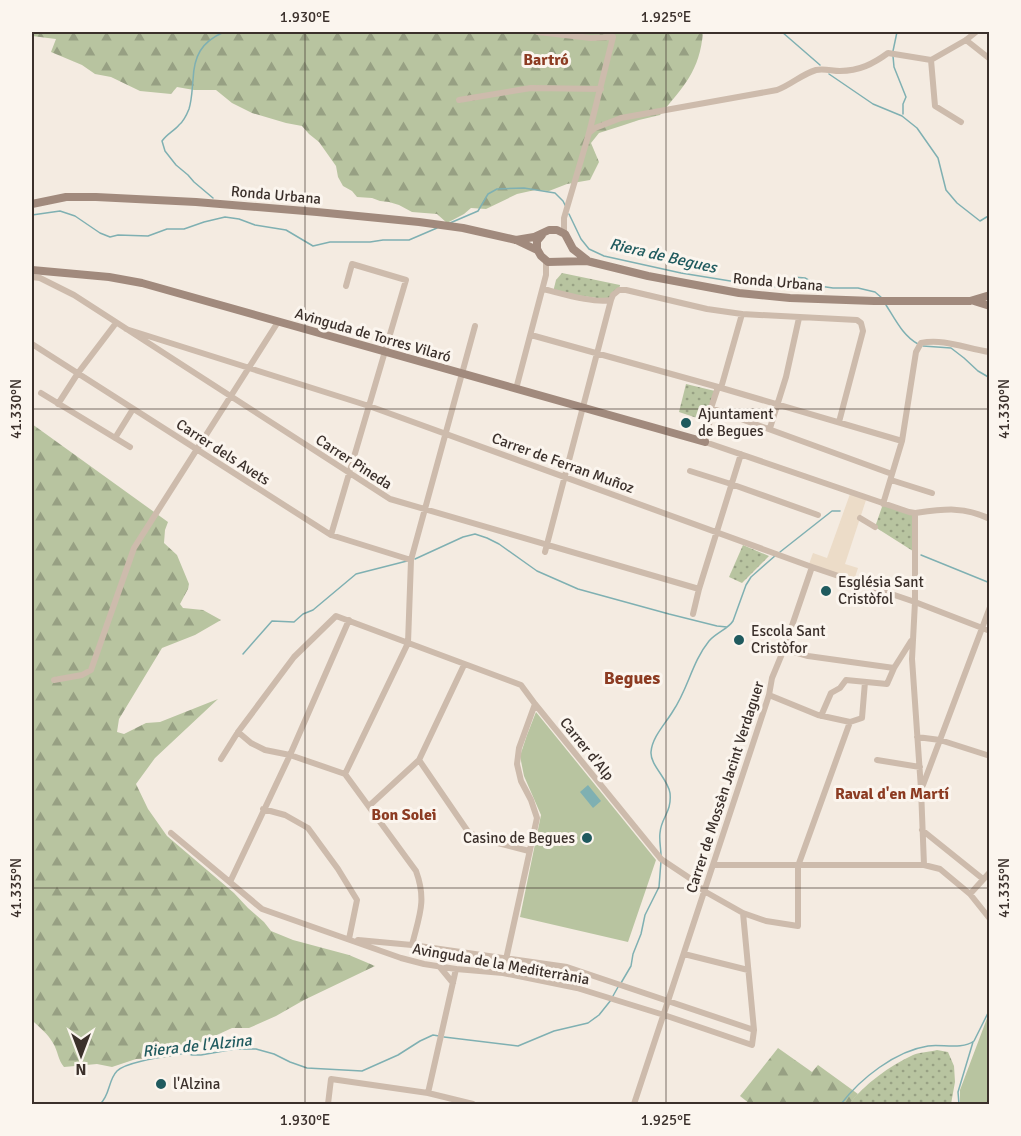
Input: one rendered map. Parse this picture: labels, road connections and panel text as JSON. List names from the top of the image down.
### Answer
{
  "streets": {
    "main road": ["Ronda Urbana", "Avinguda de Torres Vilaró"],
    "street": [
      "Carrer dels Avets",
      "Carrer Pineda",
      "Carrer de Ferran Muñoz",
      "Carrer d'Alp",
      "Carrer de Mossèn Jacint Verdaguer",
      "Avinguda de la Mediterrània"
    ]
  },
  "crossings": [
    ["Carrer Pineda", "Carrer de Ferran Muñoz"],
    ["Carrer de Ferran Muñoz", "Carrer de Mossèn Jacint Verdaguer"],
    ["Carrer d'Alp", "Carrer de Mossèn Jacint Verdaguer"],
    ["Carrer de Mossèn Jacint Verdaguer", "Avinguda de la Mediterrània"]
  ],
  "districts": [
    "Bartró",
    "Begues",
    "Raval d'en Martí",
    "Bon Solei"
  ],
  "water": ["Riera de Begues", "Riera de l'Alzina"],
  "places": [
    "Ajuntament de Begues",
    "Església Sant Cristòfol",
    "Escola Sant Cristòfor",
    "Casino de Begues",
    "l'Alzina"
  ],
  "north": "bottom",
  "coordinates": [
    "1.930°E",
    "1.925°E",
    "41.330°N",
    "41.335°N"
  ]
}
